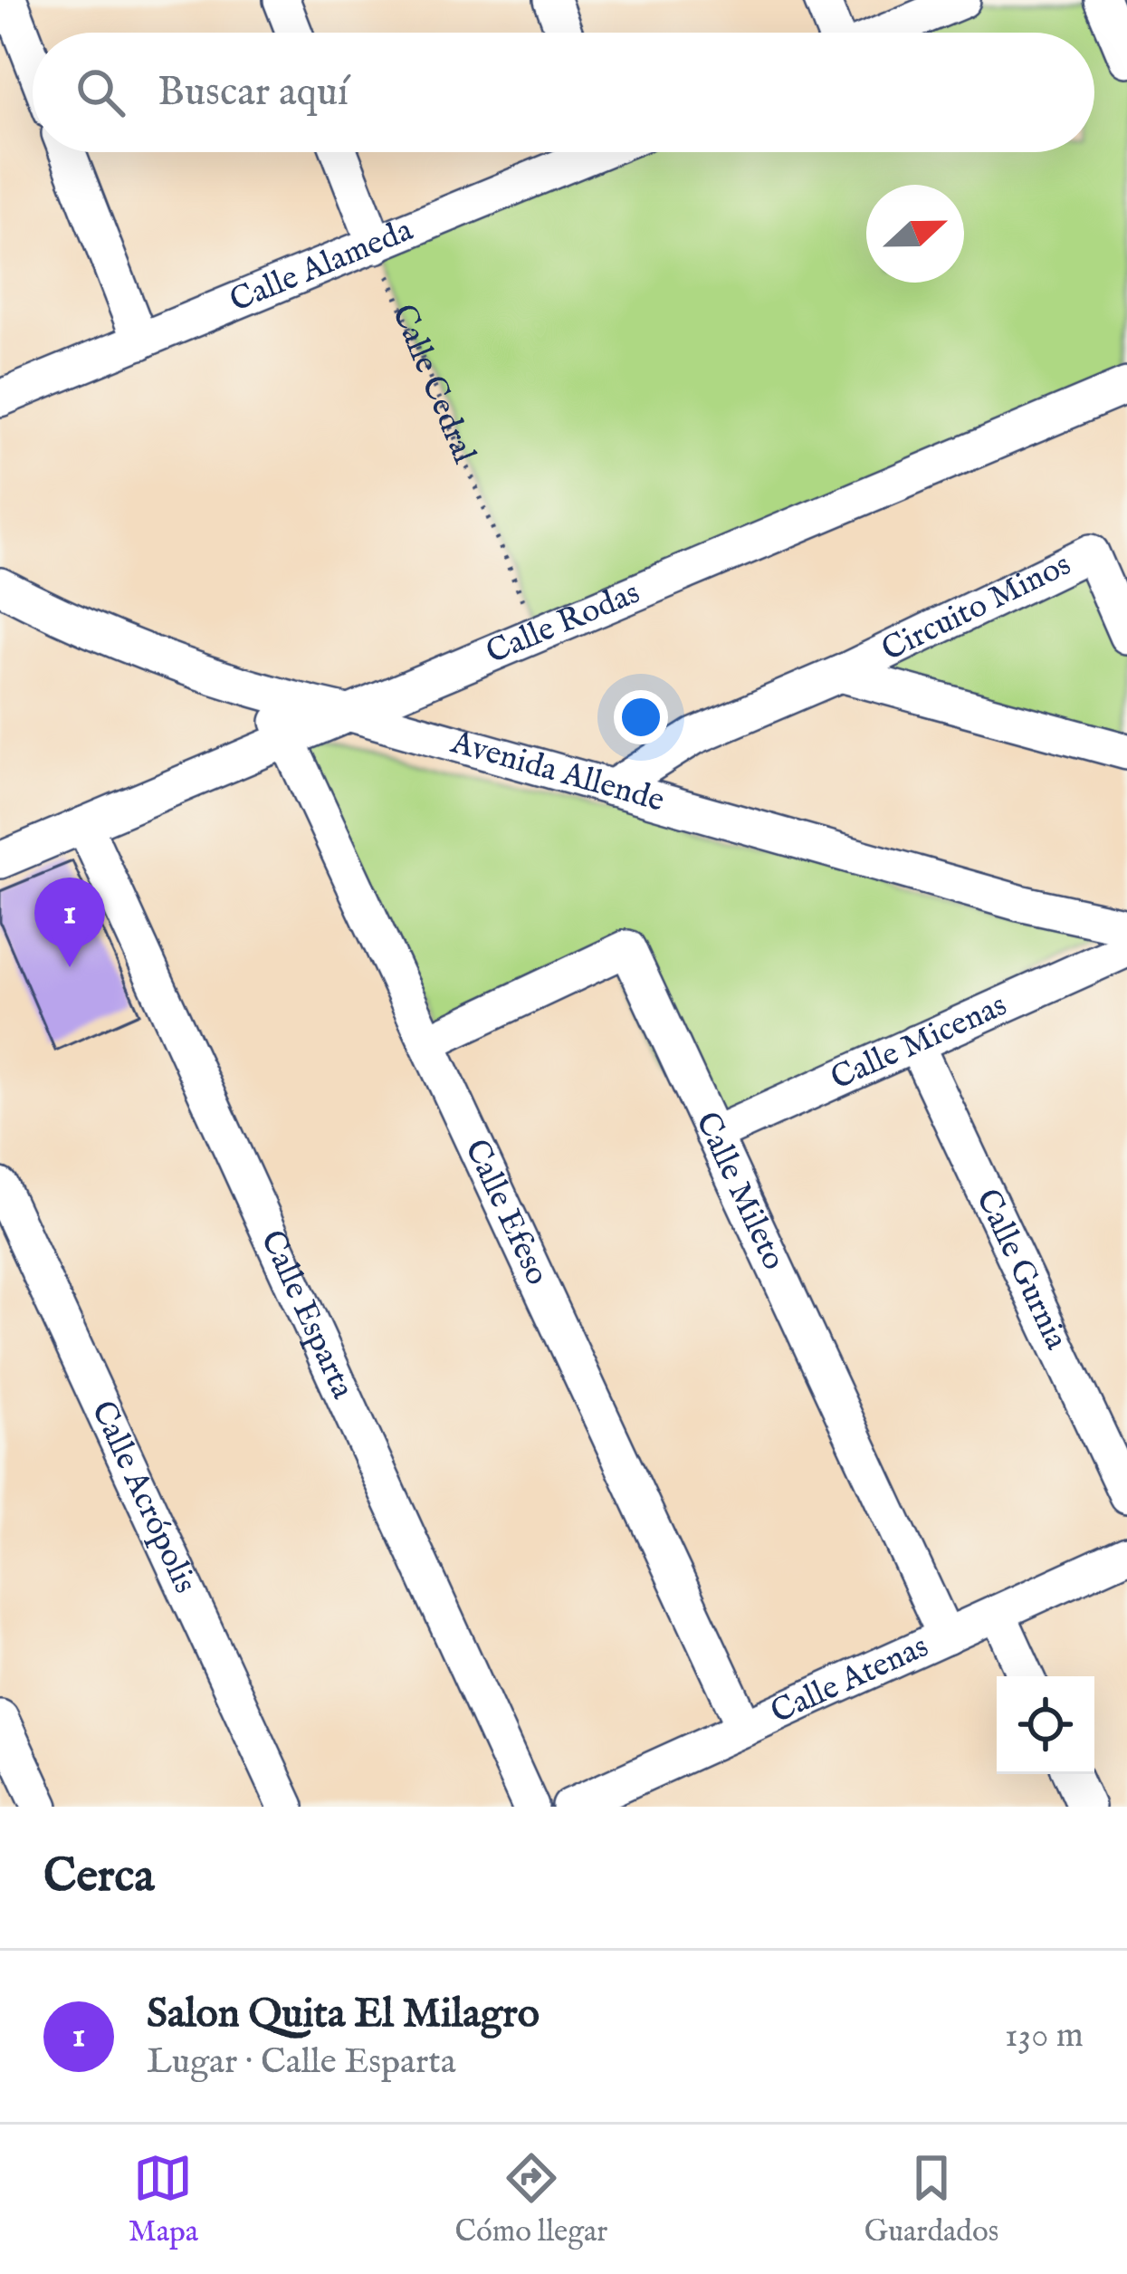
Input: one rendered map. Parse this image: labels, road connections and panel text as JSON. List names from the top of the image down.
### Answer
{
  "streets": {
    "street": [
      "Calle Alameda",
      "Circuito Minos",
      "Calle Rodas",
      "Avenida Allende",
      "Calle Micenas",
      "Calle Mileto",
      "Calle Efeso",
      "Calle Gurnia",
      "Calle Esparta",
      "Calle Acrópolis",
      "Calle Atenas"
    ],
    "path": ["Calle Cedral"]
  },
  "crossings": [
    ["Calle Alameda", "Calle Cedral"],
    ["Calle Cedral", "Calle Rodas"],
    ["Circuito Minos", "Avenida Allende"],
    ["Calle Rodas", "Avenida Allende"],
    ["Calle Rodas", "Calle Efeso"],
    ["Calle Rodas", "Calle Esparta"],
    ["Avenida Allende", "Calle Micenas"],
    ["Avenida Allende", "Calle Efeso"],
    ["Calle Micenas", "Calle Mileto"],
    ["Calle Micenas", "Calle Gurnia"],
    ["Calle Mileto", "Calle Efeso"],
    ["Calle Mileto", "Calle Atenas"],
    ["Calle Efeso", "Calle Atenas"]
  ],
  "north": "right",
  "page": {
    "search": "Buscar aquí",
    "pins": "1",
    "heading": "Cerca",
    "list": [
      {
        "mark": "1",
        "name": "Salon Quita El Milagro",
        "note": "Lugar · Calle Esparta",
        "value": "130 m"
      }
    ],
    "nav": ["Mapa", "Cómo llegar", "Guardados"]
  }
}
